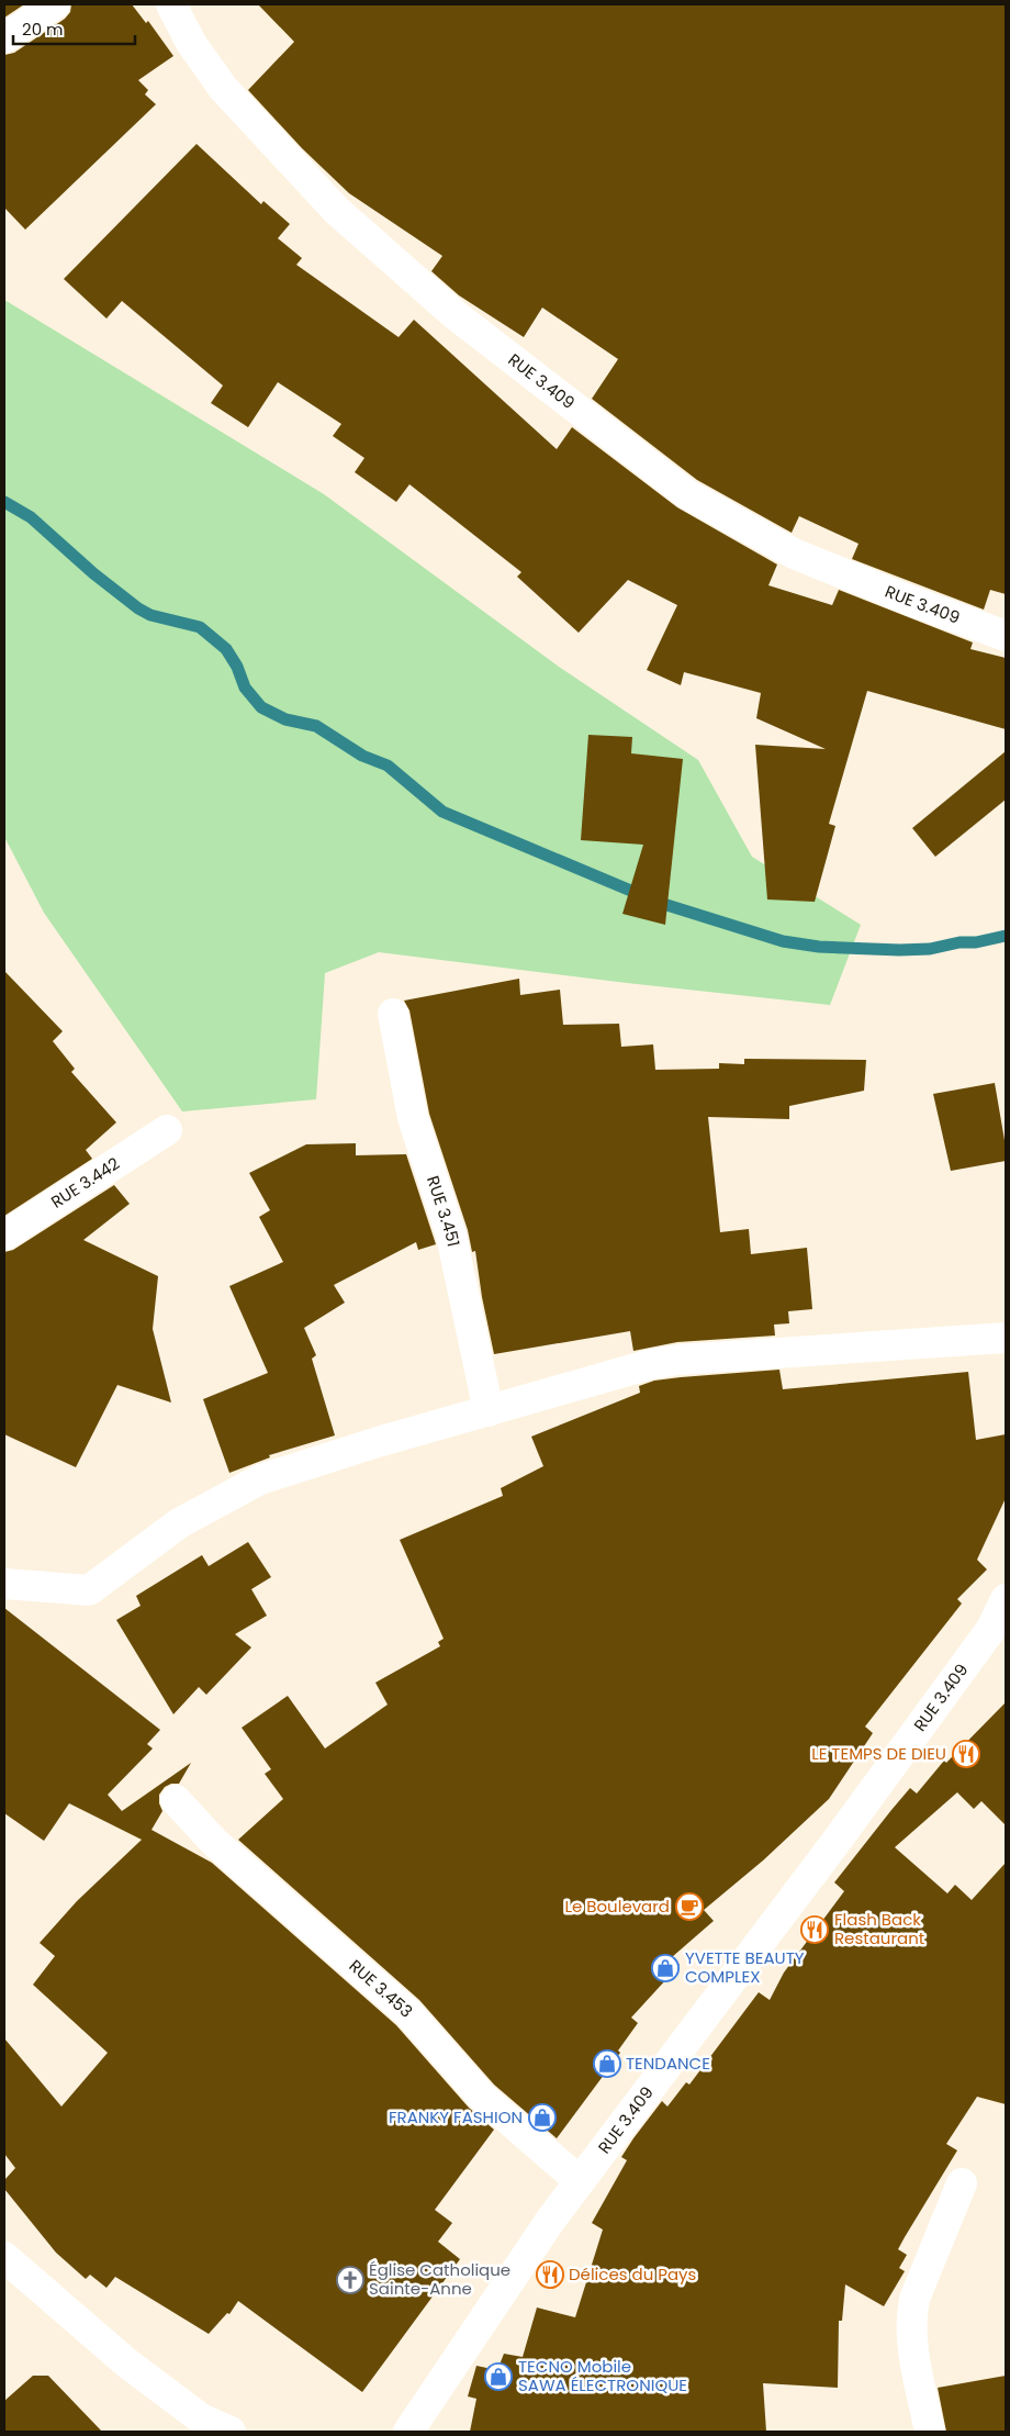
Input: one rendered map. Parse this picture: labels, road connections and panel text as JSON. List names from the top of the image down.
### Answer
{
  "streets": {
    "street": [
      "RUE 3.409",
      "RUE 3.442",
      "RUE 3.451",
      "RUE 3.453"
    ]
  },
  "crossings": [
    ["RUE 3.409", "RUE 3.453"]
  ],
  "places": {
    "restaurant": ["LE TEMPS DE DIEU", "Flash Back Restaurant", "Délices du Pays"],
    "cafe": ["Le Boulevard"],
    "shop": [
      "YVETTE BEAUTY COMPLEX",
      "TENDANCE",
      "FRANKY FASHION",
      "TECNO Mobile SAWA ÉLECTRONIQUE"
    ],
    "church": ["Église Catholique Sainte-Anne"]
  },
  "scale_bar": "20 m"
}
